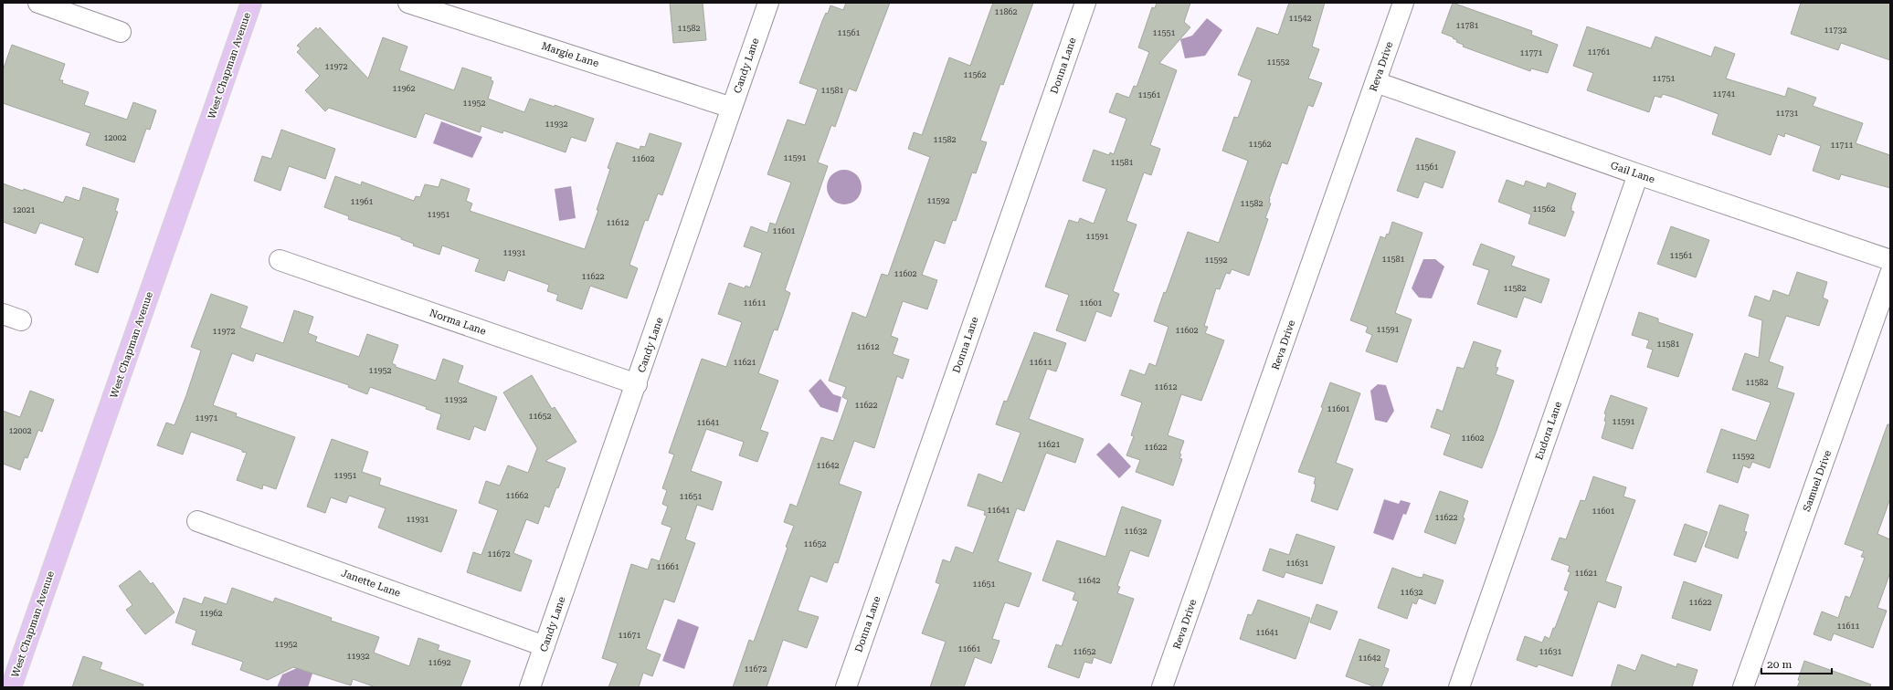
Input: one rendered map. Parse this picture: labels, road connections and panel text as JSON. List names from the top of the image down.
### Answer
{
  "streets": {
    "main road": ["West Chapman Avenue"],
    "street": [
      "Margie Lane",
      "Candy Lane",
      "Donna Lane",
      "Reva Drive",
      "Gail Lane",
      "Norma Lane",
      "Eudora Lane",
      "Samuel Drive",
      "Janette Lane"
    ]
  },
  "crossings": [
    ["Margie Lane", "Candy Lane"],
    ["Candy Lane", "Norma Lane"],
    ["Candy Lane", "Janette Lane"],
    ["Reva Drive", "Gail Lane"],
    ["Gail Lane", "Eudora Lane"]
  ],
  "house_numbers": [
    "11862",
    "11542",
    "11781",
    "11582",
    "11732",
    "11561",
    "11551",
    "11761",
    "11771",
    "11552",
    "11972",
    "11562",
    "11751",
    "11962",
    "11581",
    "11741",
    "11561",
    "11952",
    "11731",
    "11932",
    "12002",
    "11582",
    "11562",
    "11711",
    "11591",
    "11602",
    "11581",
    "11561",
    "11592",
    "11961",
    "11582",
    "11562",
    "12021",
    "11951",
    "11612",
    "11601",
    "11591",
    "11931",
    "11561",
    "11581",
    "11592",
    "11602",
    "11622",
    "11582",
    "11611",
    "11601",
    "11591",
    "11602",
    "11972",
    "11581",
    "11612",
    "11621",
    "11611",
    "11952",
    "11582",
    "11612",
    "11932",
    "11622",
    "11601",
    "11652",
    "11971",
    "11591",
    "11641",
    "12002",
    "11602",
    "11621",
    "11622",
    "11592",
    "11642",
    "11951",
    "11662",
    "11651",
    "11641",
    "11601",
    "11622",
    "11931",
    "11632",
    "11652",
    "11672",
    "11631",
    "11661",
    "11621",
    "11642",
    "11651",
    "11632",
    "11622",
    "11962",
    "11611",
    "11641",
    "11671",
    "11952",
    "11661",
    "11652",
    "11631",
    "11932",
    "11642",
    "11692",
    "11672"
  ],
  "scale_bar": "20 m"
}
